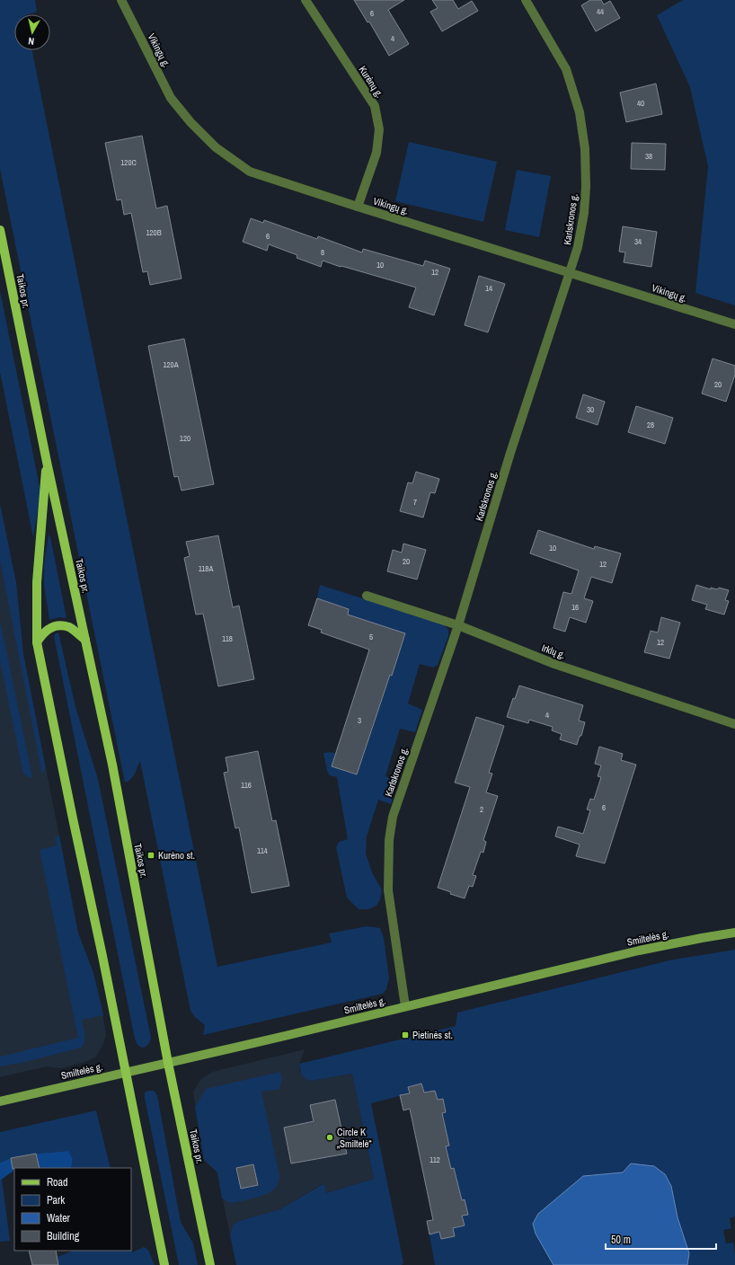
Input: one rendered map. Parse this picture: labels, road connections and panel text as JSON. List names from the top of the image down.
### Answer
{
  "streets": {
    "main road": ["Taikos pr."],
    "street": [
      "Vikingų g.",
      "Kurėnų g.",
      "Karlskronos g.",
      "Irklų g.",
      "Smiltelės g."
    ]
  },
  "crossings": [
    ["Vikingų g.", "Kurėnų g."],
    ["Vikingų g.", "Karlskronos g."],
    ["Karlskronos g.", "Irklų g."],
    ["Karlskronos g.", "Smiltelės g."],
    ["Taikos pr.", "Smiltelės g."]
  ],
  "places": {
    "transit": ["Kurėno st.", "Pietinės st."],
    "other": ["Circle K „Smiltelė“"]
  },
  "house_numbers": [
    "44",
    "6",
    "4",
    "40",
    "38",
    "120C",
    "120B",
    "6",
    "34",
    "8",
    "10",
    "12",
    "14",
    "120A",
    "20",
    "30",
    "28",
    "120",
    "7",
    "10",
    "20",
    "12",
    "118A",
    "16",
    "5",
    "118",
    "12",
    "4",
    "3",
    "116",
    "6",
    "2",
    "114",
    "112"
  ],
  "legend": [
    "Road",
    "Park",
    "Water",
    "Building"
  ],
  "scale_bar": "50 m",
  "north": "bottom"
}
